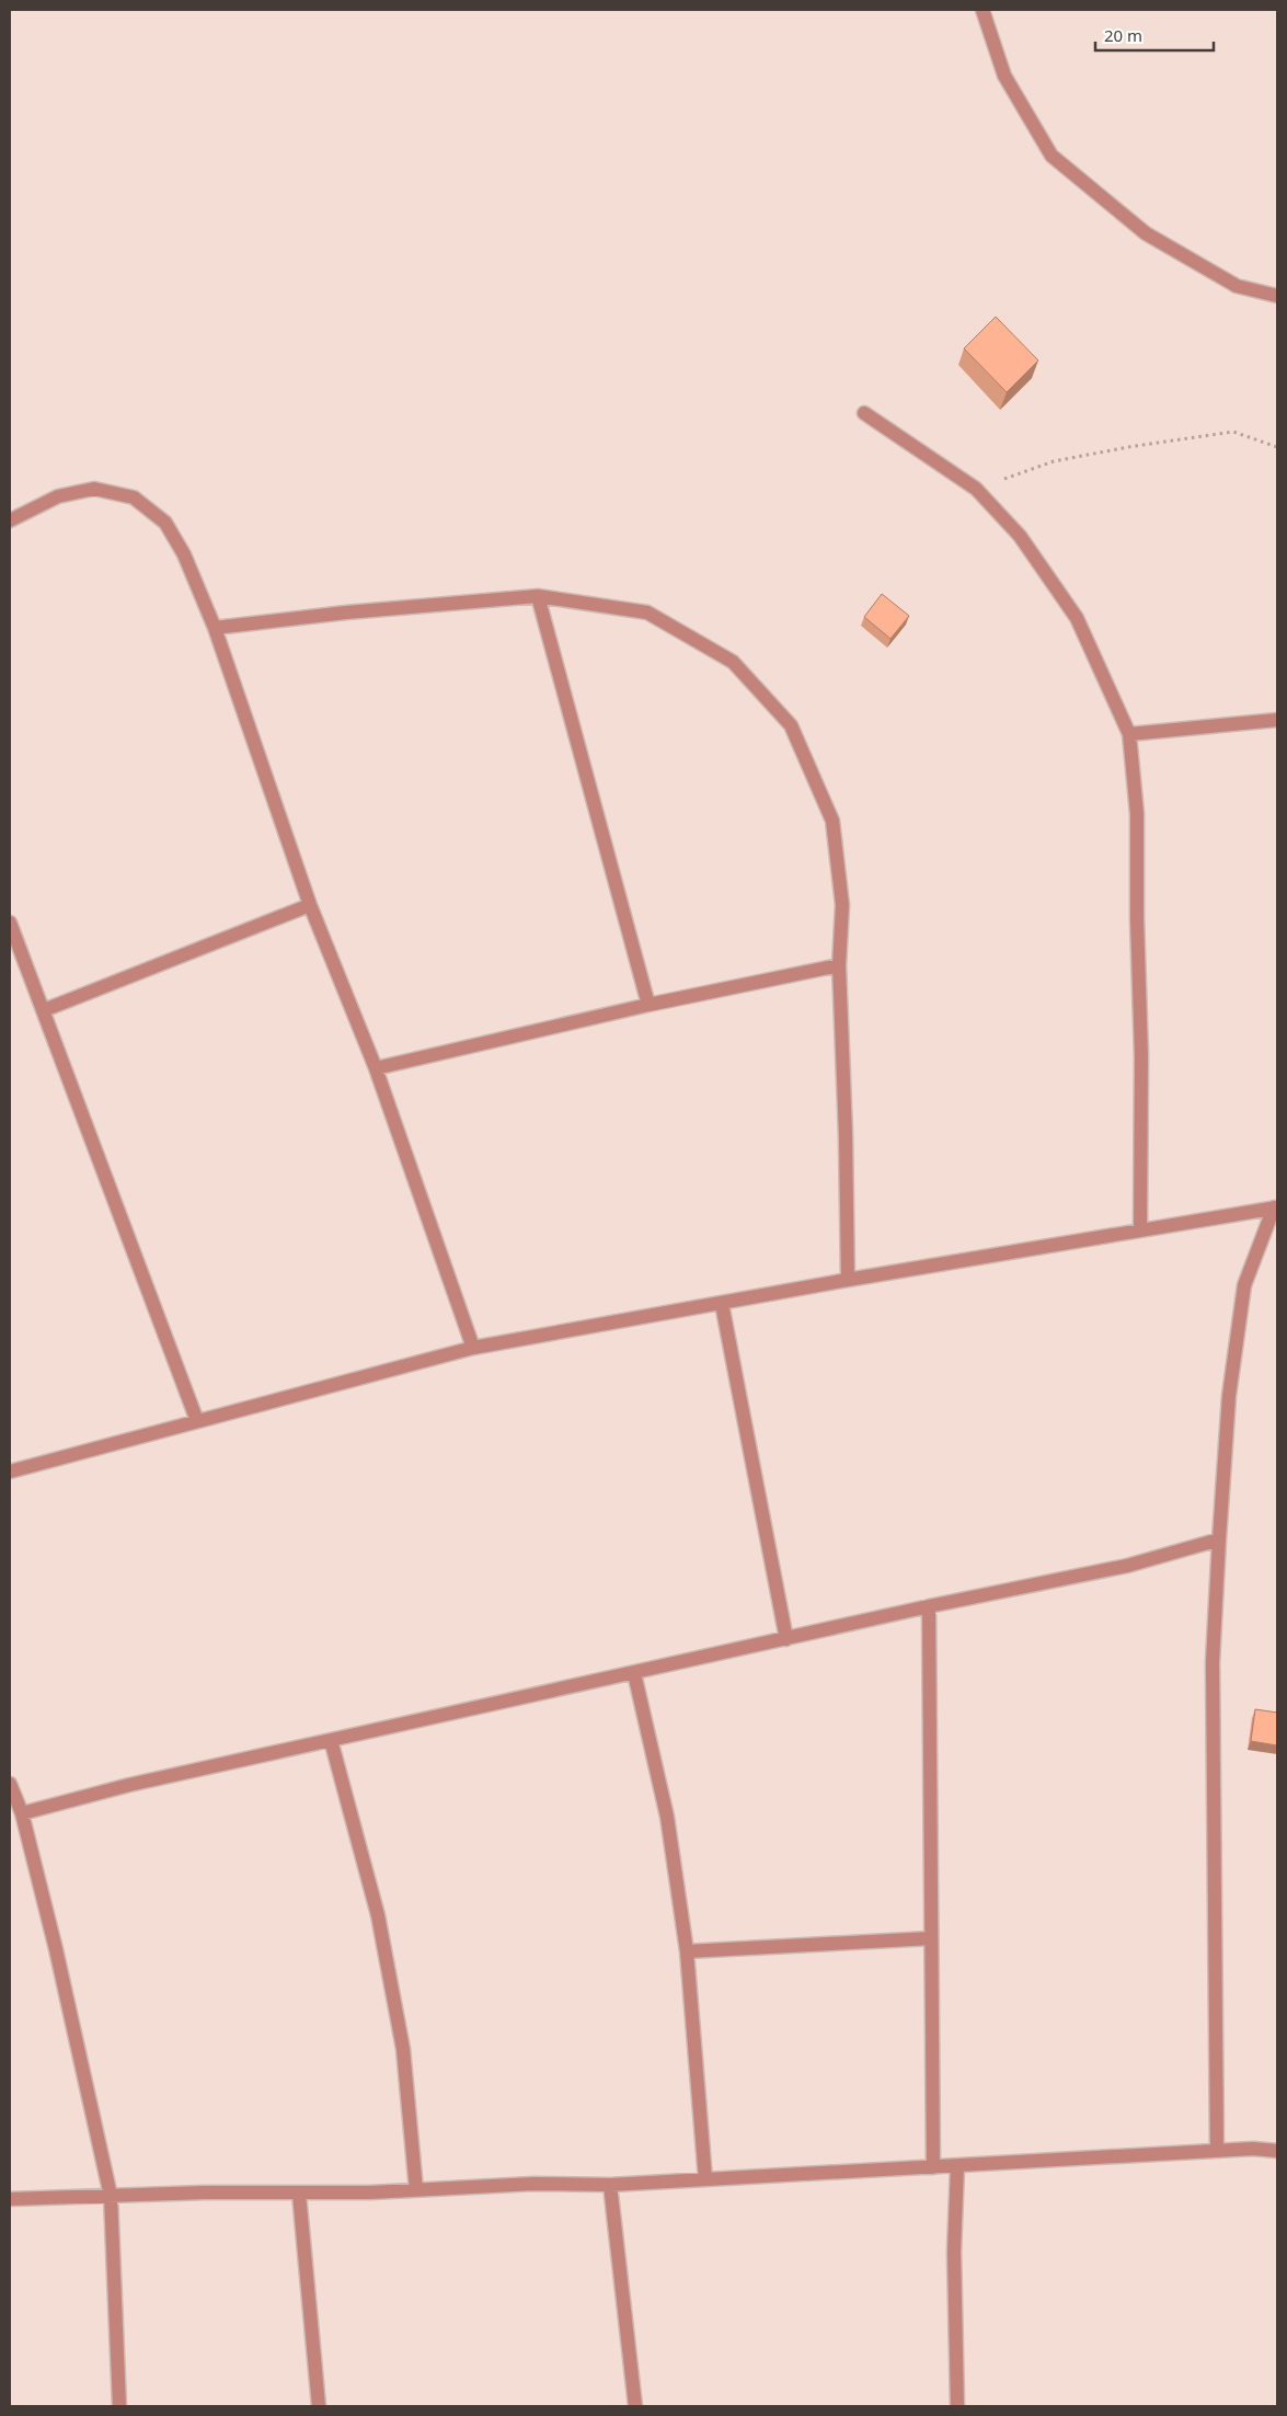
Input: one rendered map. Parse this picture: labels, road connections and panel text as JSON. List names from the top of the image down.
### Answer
{
  "scale_bar": "20 m"
}
